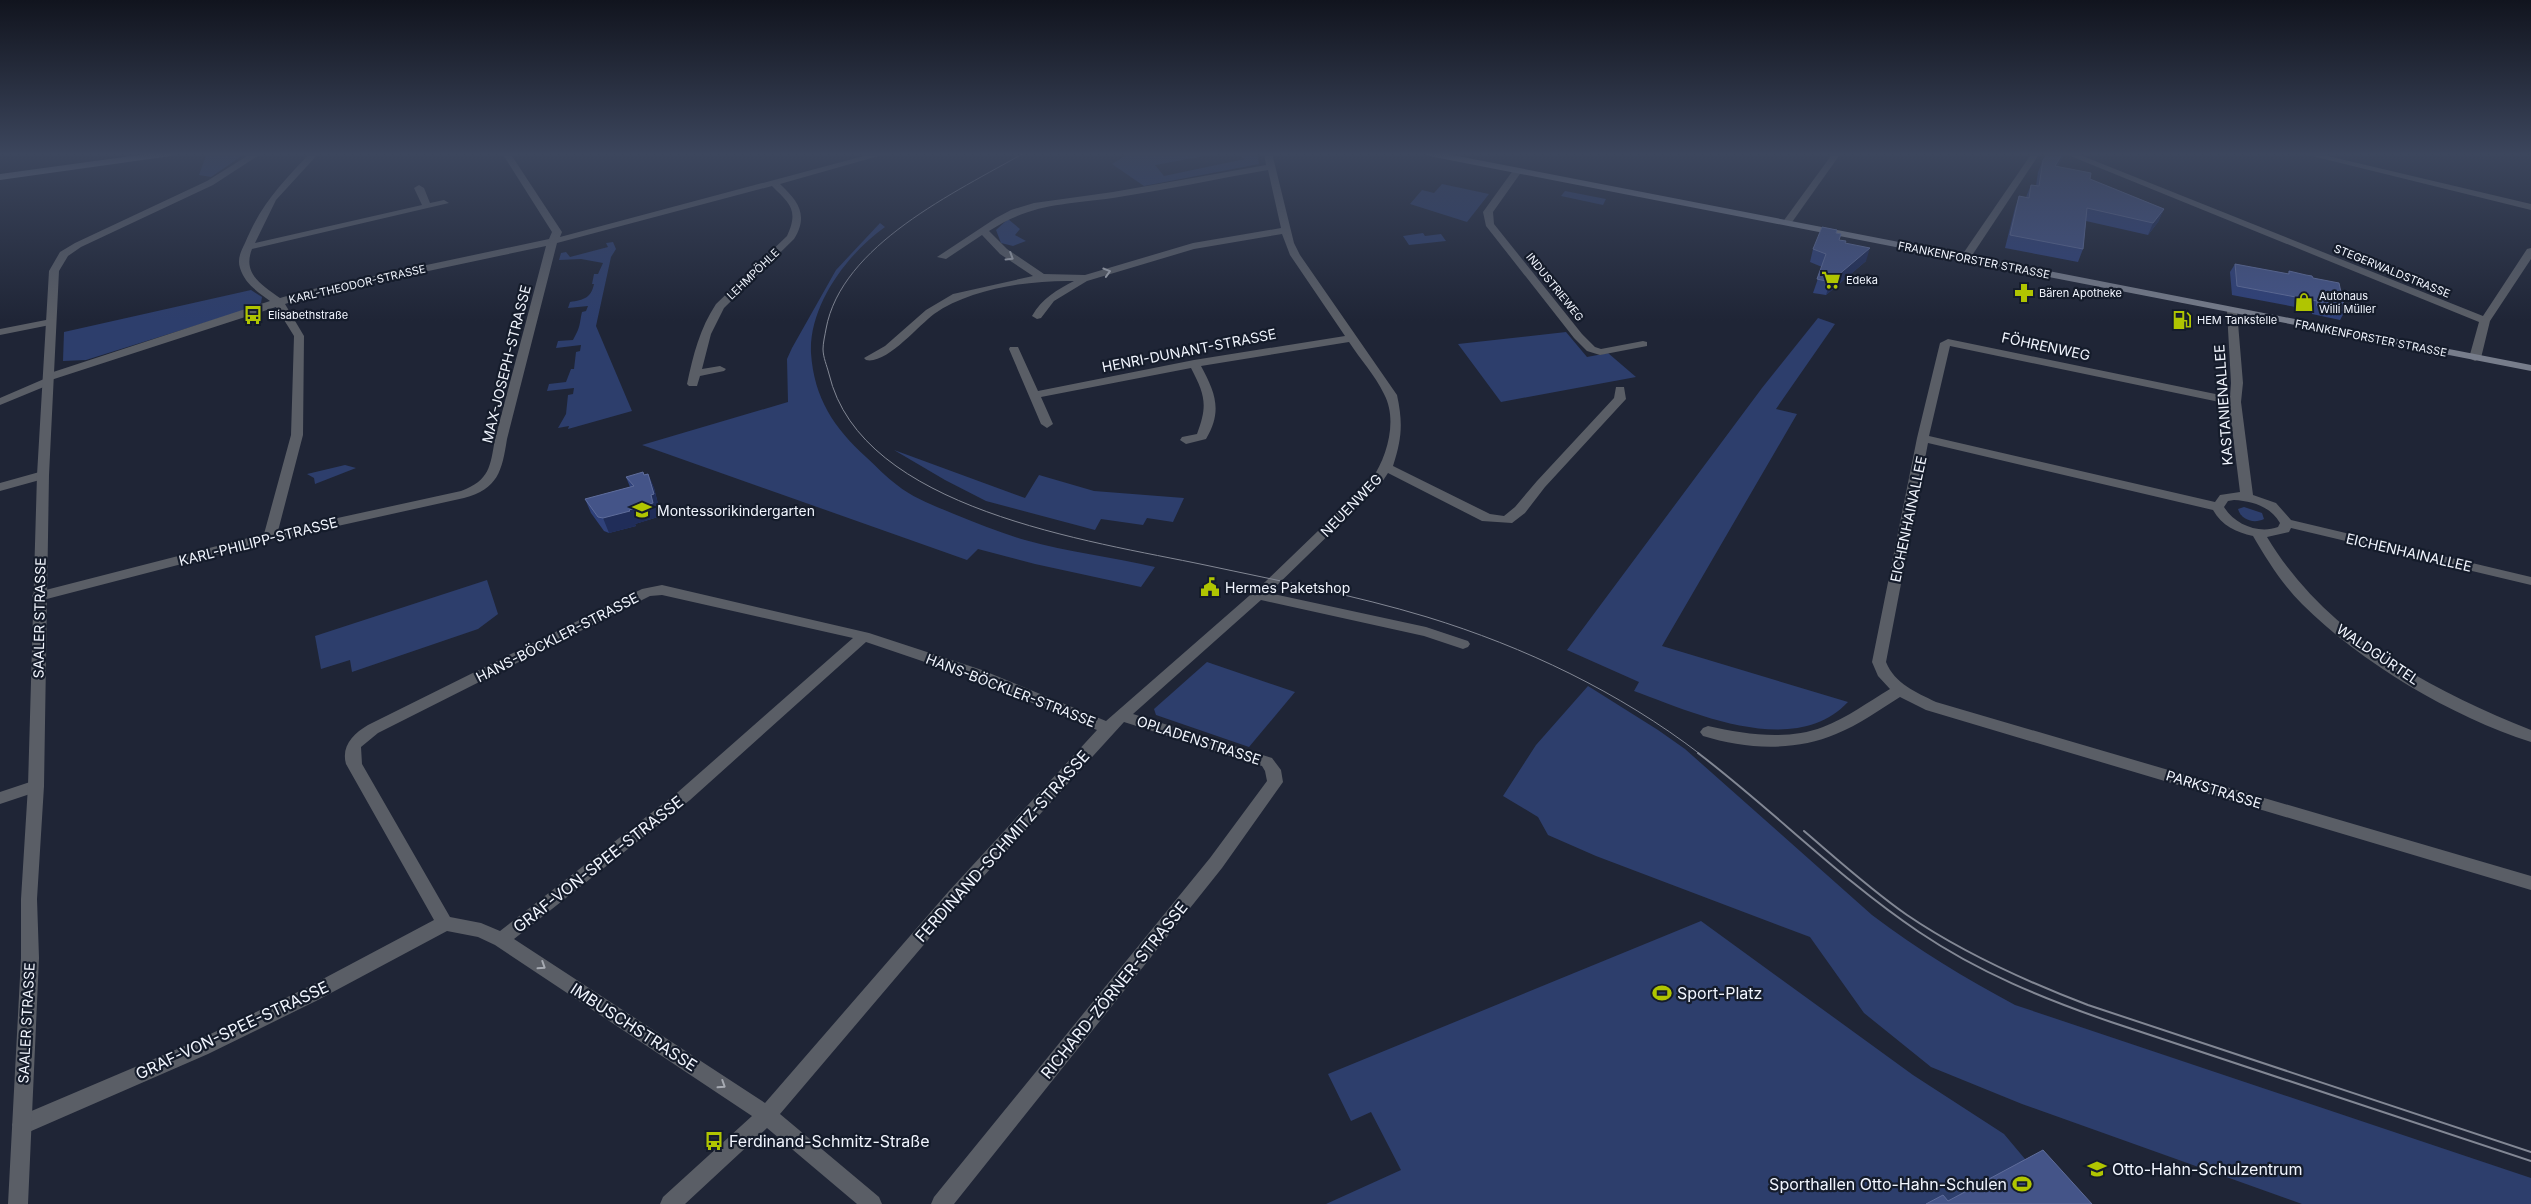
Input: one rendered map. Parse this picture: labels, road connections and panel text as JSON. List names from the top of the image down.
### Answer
{
  "streets": {
    "main road": ["FRANKENFORSTER STRASSE"],
    "street": [
      "STEGERWALDSTRASSE",
      "LEHMPÖHLE",
      "KARL-THEODOR-STRASSE",
      "INDUSTRIEWEG",
      "FÖHRENWEG",
      "HENRI-DUNANT-STRASSE",
      "MAX-JOSEPH-STRASSE",
      "KASTANIENALLEE",
      "NEUENWEG",
      "EICHENHAINALLEE",
      "KARL-PHILIPP-STRASSE",
      "SAALER STRASSE",
      "HANS-BÖCKLER-STRASSE",
      "WALDGÜRTEL",
      "OPLADENSTRASSE",
      "PARKSTRASSE",
      "FERDINAND-SCHMITZ-STRASSE",
      "GRAF-VON-SPEE-STRASSE",
      "RICHARD-ZÖRNER-STRASSE",
      "IMBUSCHSTRASSE"
    ]
  },
  "crossings": [
    ["FRANKENFORSTER STRASSE", "KASTANIENALLEE"],
    ["KARL-THEODOR-STRASSE", "MAX-JOSEPH-STRASSE"],
    ["KARL-THEODOR-STRASSE", "SAALER STRASSE"],
    ["FÖHRENWEG", "KASTANIENALLEE"],
    ["FÖHRENWEG", "EICHENHAINALLEE"],
    ["HENRI-DUNANT-STRASSE", "NEUENWEG"],
    ["MAX-JOSEPH-STRASSE", "KARL-PHILIPP-STRASSE"],
    ["NEUENWEG", "OPLADENSTRASSE"],
    ["NEUENWEG", "FERDINAND-SCHMITZ-STRASSE"],
    ["EICHENHAINALLEE", "PARKSTRASSE"],
    ["KARL-PHILIPP-STRASSE", "SAALER STRASSE"],
    ["SAALER STRASSE", "GRAF-VON-SPEE-STRASSE"],
    ["HANS-BÖCKLER-STRASSE", "FERDINAND-SCHMITZ-STRASSE"],
    ["HANS-BÖCKLER-STRASSE", "GRAF-VON-SPEE-STRASSE"],
    ["OPLADENSTRASSE", "FERDINAND-SCHMITZ-STRASSE"],
    ["OPLADENSTRASSE", "RICHARD-ZÖRNER-STRASSE"],
    ["FERDINAND-SCHMITZ-STRASSE", "IMBUSCHSTRASSE"],
    ["GRAF-VON-SPEE-STRASSE", "IMBUSCHSTRASSE"]
  ],
  "one_way": ["IMBUSCHSTRASSE"],
  "places": {
    "supermarket": ["Edeka"],
    "pharmacy": ["Bären Apotheke"],
    "shop": ["Autohaus Willi Müller"],
    "bus stop": ["Elisabethstraße", "Ferdinand-Schmitz-Straße"],
    "fuel station": ["HEM Tankstelle"],
    "school or university": ["Montessorikindergarten", "Otto-Hahn-Schulzentrum"],
    "public building": ["Hermes Paketshop"],
    "sports": ["Sport-Platz", "Sporthallen Otto-Hahn-Schulen"]
  }
}
